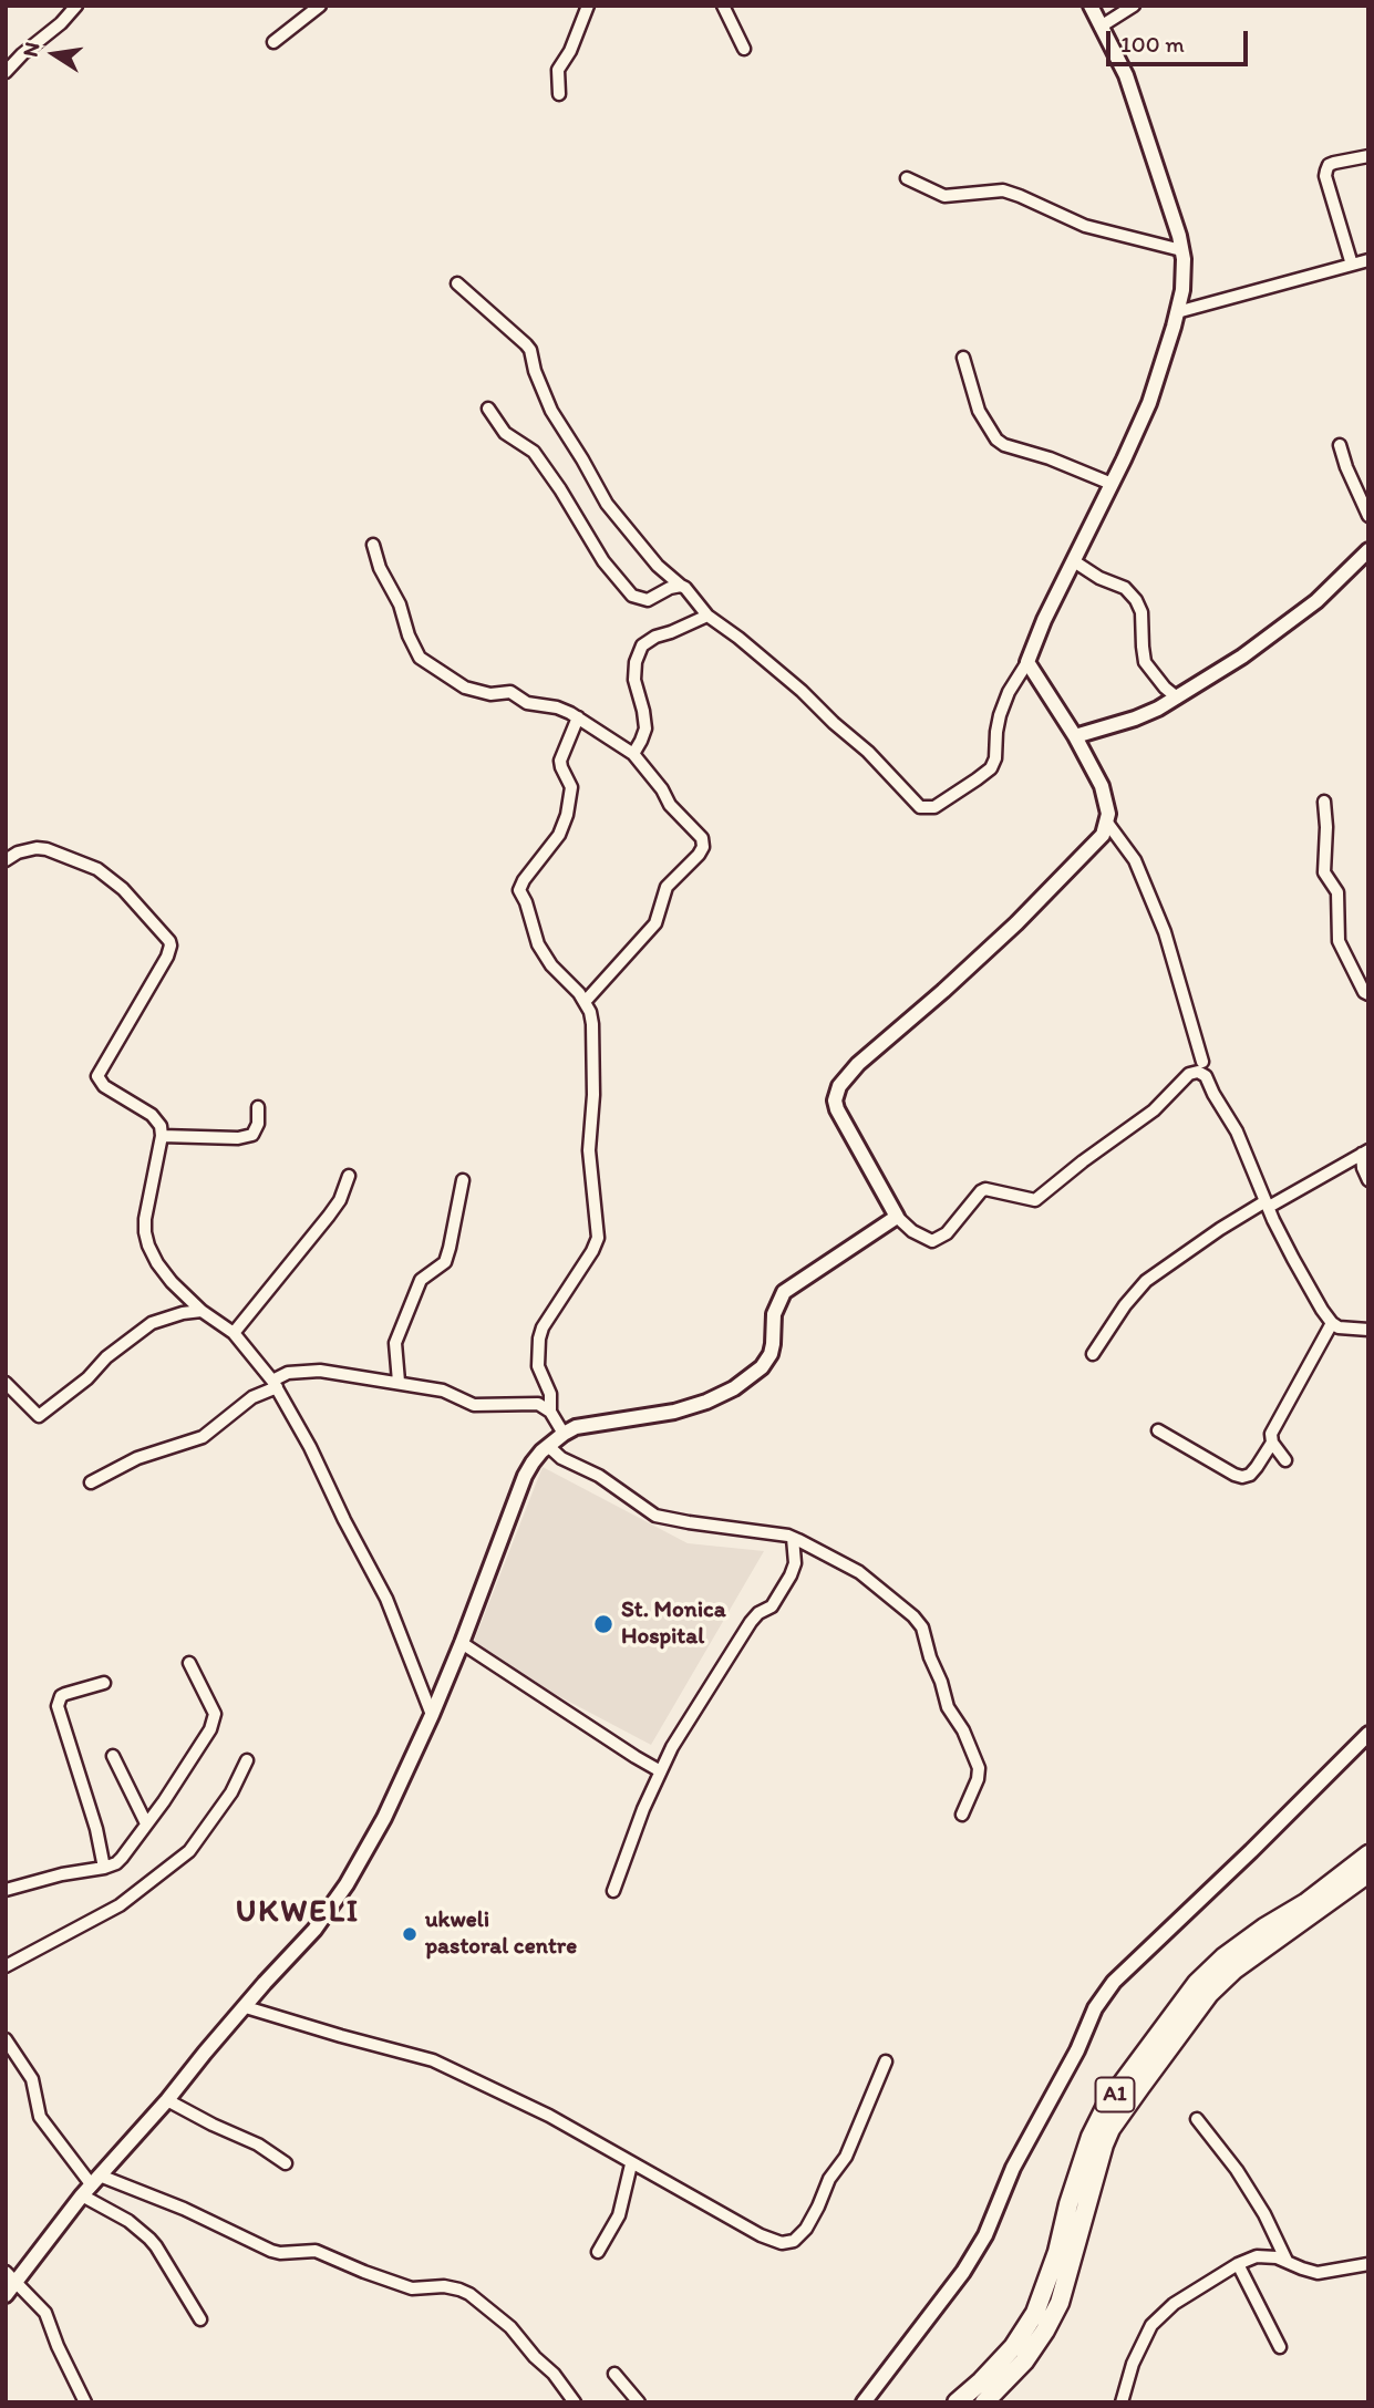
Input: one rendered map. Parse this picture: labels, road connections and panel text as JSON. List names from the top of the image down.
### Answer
{
  "streets": {
    "highway": ["A1"]
  },
  "districts": ["UKWELI"],
  "places": ["St. Monica Hospital", "ukweli pastoral centre"],
  "scale_bar": "100 m",
  "north": "left"
}
